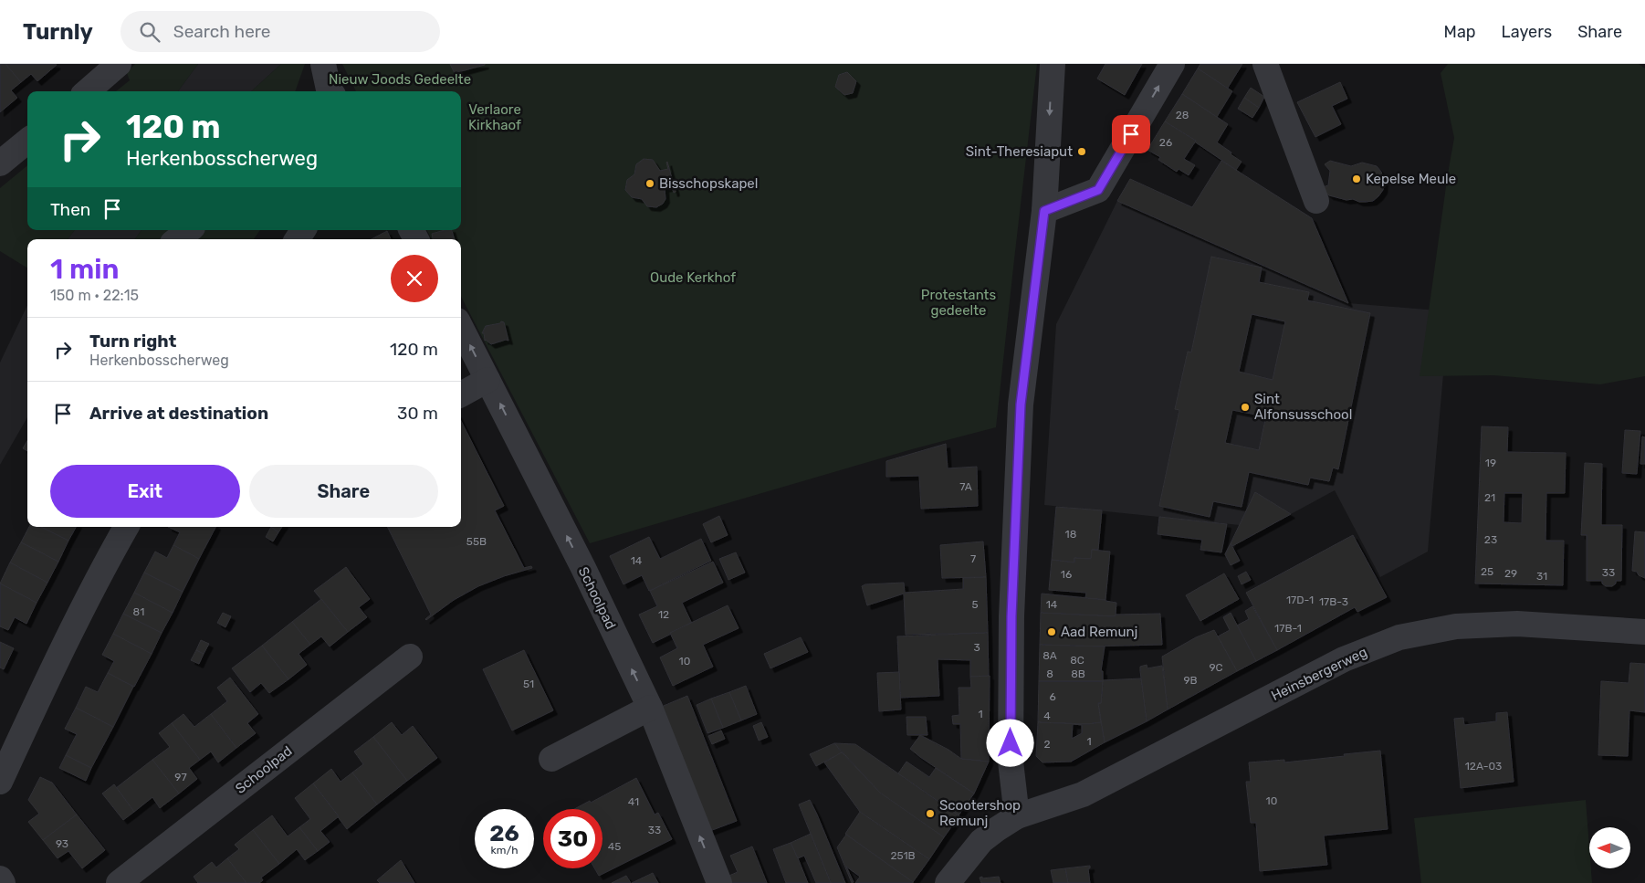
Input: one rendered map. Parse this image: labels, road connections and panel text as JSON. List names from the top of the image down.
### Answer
{
  "streets": {
    "street": ["Schoolpad", "Heinsbergerweg"]
  },
  "one_way": ["Schoolpad"],
  "parks": [
    "Nieuw Joods Gedeelte",
    "Verlaore Kirkhaof",
    "Oude Kerkhof",
    "Protestants gedeelte"
  ],
  "places": [
    "Sint-Theresiaput",
    "Kepelse Meule",
    "Bisschopskapel",
    "Sint Alfonsusschool",
    "Aad Remunj",
    "Scootershop Remunj"
  ],
  "house_numbers": [
    "28",
    "26",
    "19",
    "7A",
    "21",
    "18",
    "23",
    "55B",
    "7",
    "14",
    "25",
    "33",
    "29",
    "16",
    "31",
    "17D-1",
    "17B-3",
    "5",
    "14",
    "81",
    "12",
    "17B-1",
    "3",
    "8A",
    "8C",
    "10",
    "9C",
    "8",
    "8B",
    "9B",
    "51",
    "6",
    "1",
    "4",
    "1",
    "2",
    "12A-03",
    "97",
    "10",
    "41",
    "33",
    "93",
    "45",
    "251B"
  ],
  "north": "left",
  "page": {
    "header": "Turnly",
    "search": "Search here",
    "nav": ["Map", "Layers", "Share"],
    "turn": ["120 m", "Herkenbosscherweg"],
    "then": "Then",
    "heading": ["1 min", "150 m · 22:15"],
    "list": [
      {
        "name": "Turn right",
        "note": "Herkenbosscherweg",
        "value": "120 m"
      },
      {
        "name": "Arrive at destination",
        "value": "30 m"
      }
    ],
    "buttons": ["Exit", "Share"],
    "speed": "26 km/h",
    "limit": "30"
  }
}
